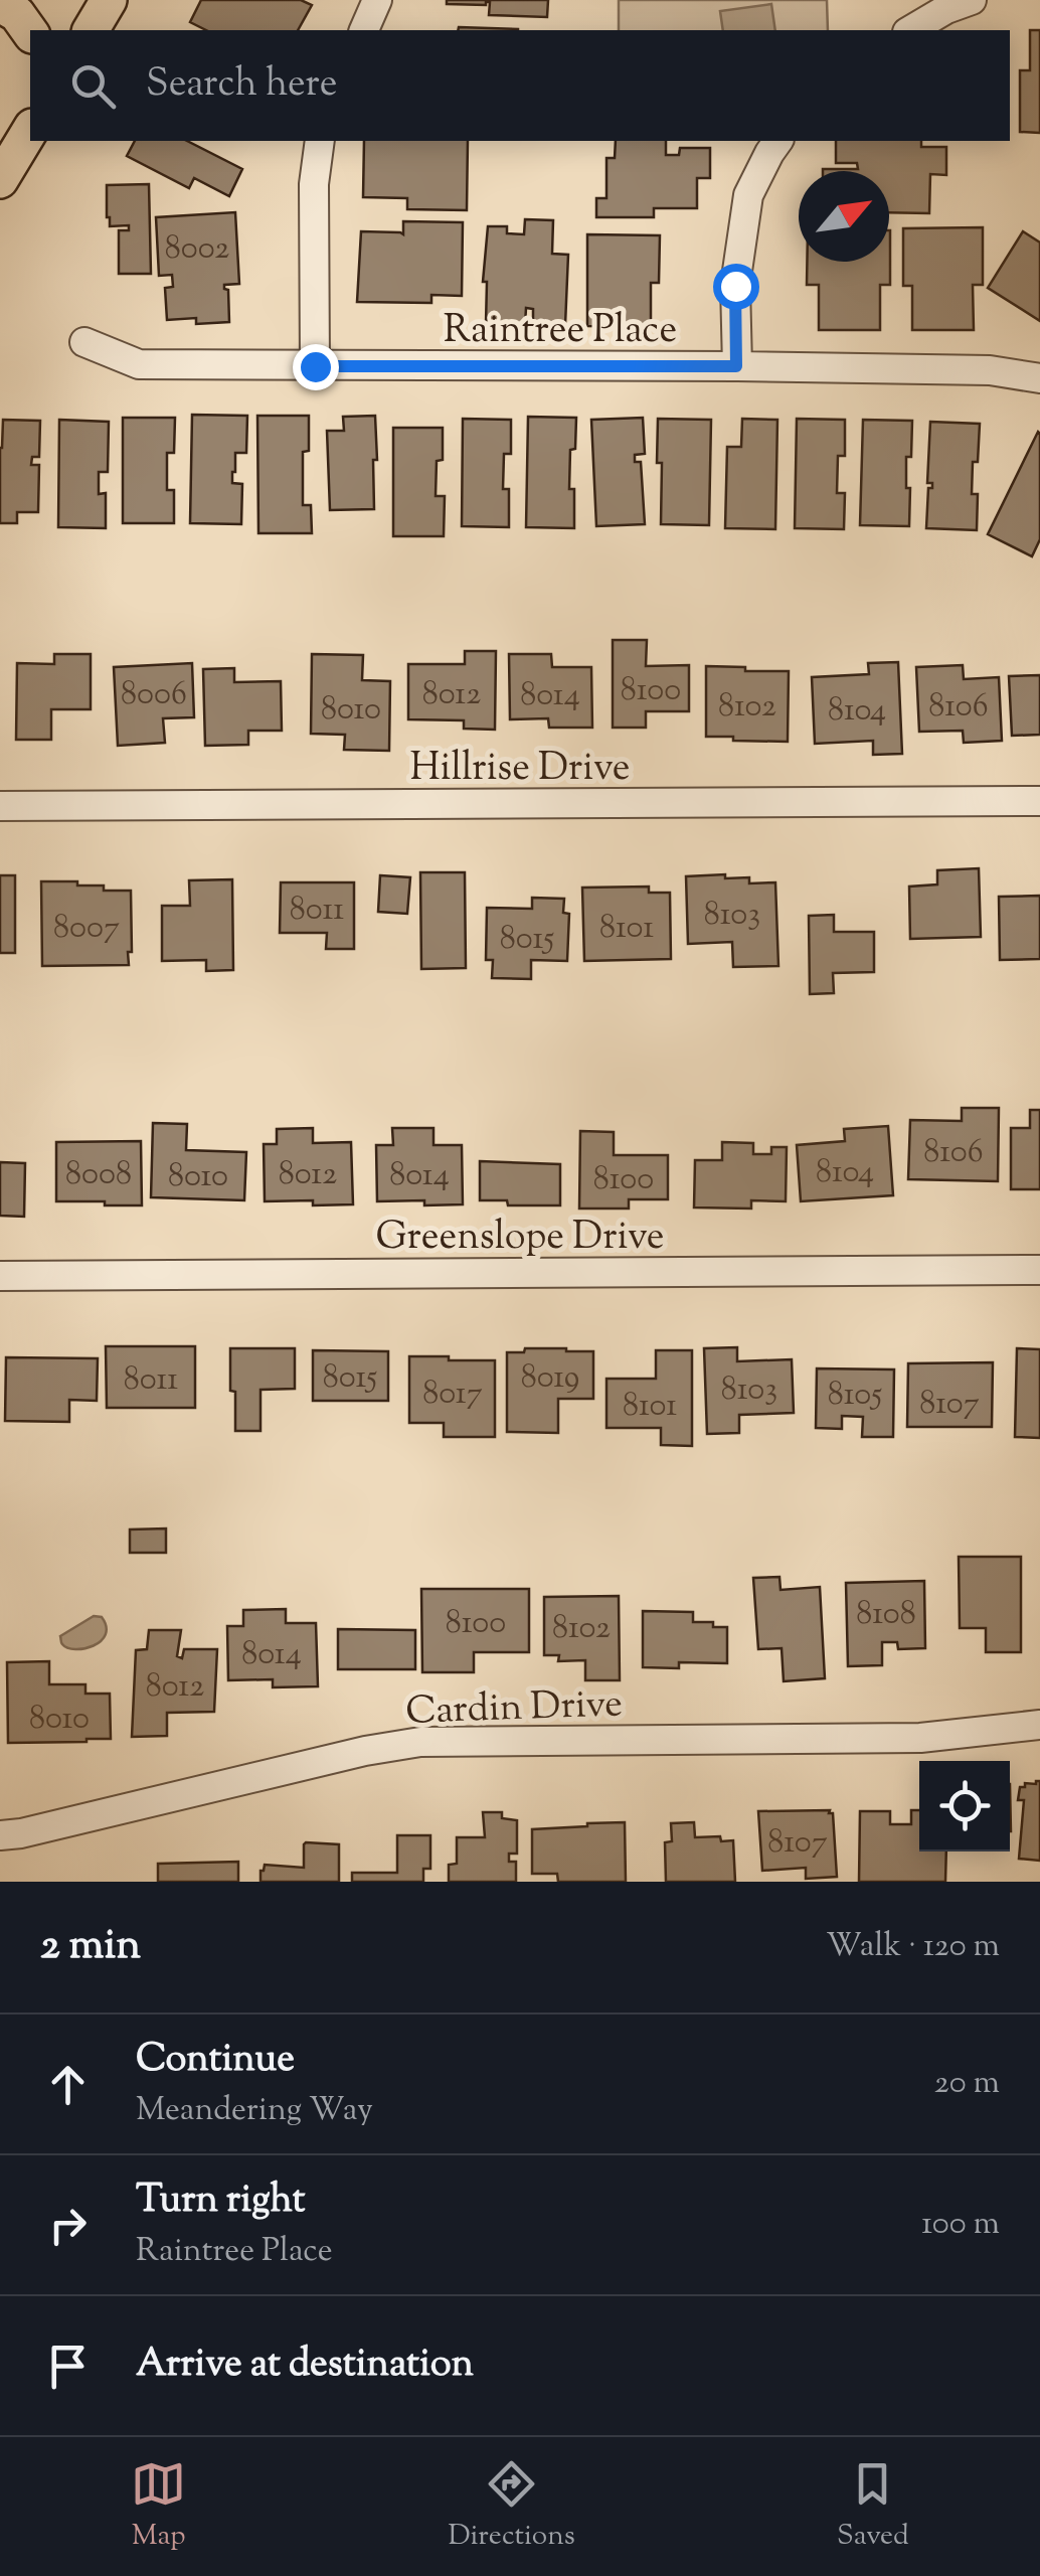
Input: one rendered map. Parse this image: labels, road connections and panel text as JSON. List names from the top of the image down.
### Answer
{
  "streets": {
    "street": [
      "Raintree Place",
      "Hillrise Drive",
      "Greenslope Drive",
      "Cardin Drive"
    ]
  },
  "house_numbers": [
    "8002",
    "8100",
    "8006",
    "8012",
    "8014",
    "8102",
    "8106",
    "8010",
    "8104",
    "8011",
    "8103",
    "8007",
    "8101",
    "8015",
    "8106",
    "8104",
    "8008",
    "8012",
    "8014",
    "8010",
    "8100",
    "8015",
    "8019",
    "8011",
    "8103",
    "8017",
    "8105",
    "8107",
    "8101",
    "8108",
    "8100",
    "8102",
    "8014",
    "8012",
    "8010",
    "8107"
  ],
  "north": "top right",
  "page": {
    "search": "Search here",
    "heading": ["2 min", "Walk · 120 m"],
    "list": [
      ["Continue", "Meandering Way", "20 m"],
      ["Turn right", "Raintree Place", "100 m"],
      "Arrive at destination"
    ],
    "nav": ["Map", "Directions", "Saved"]
  }
}
